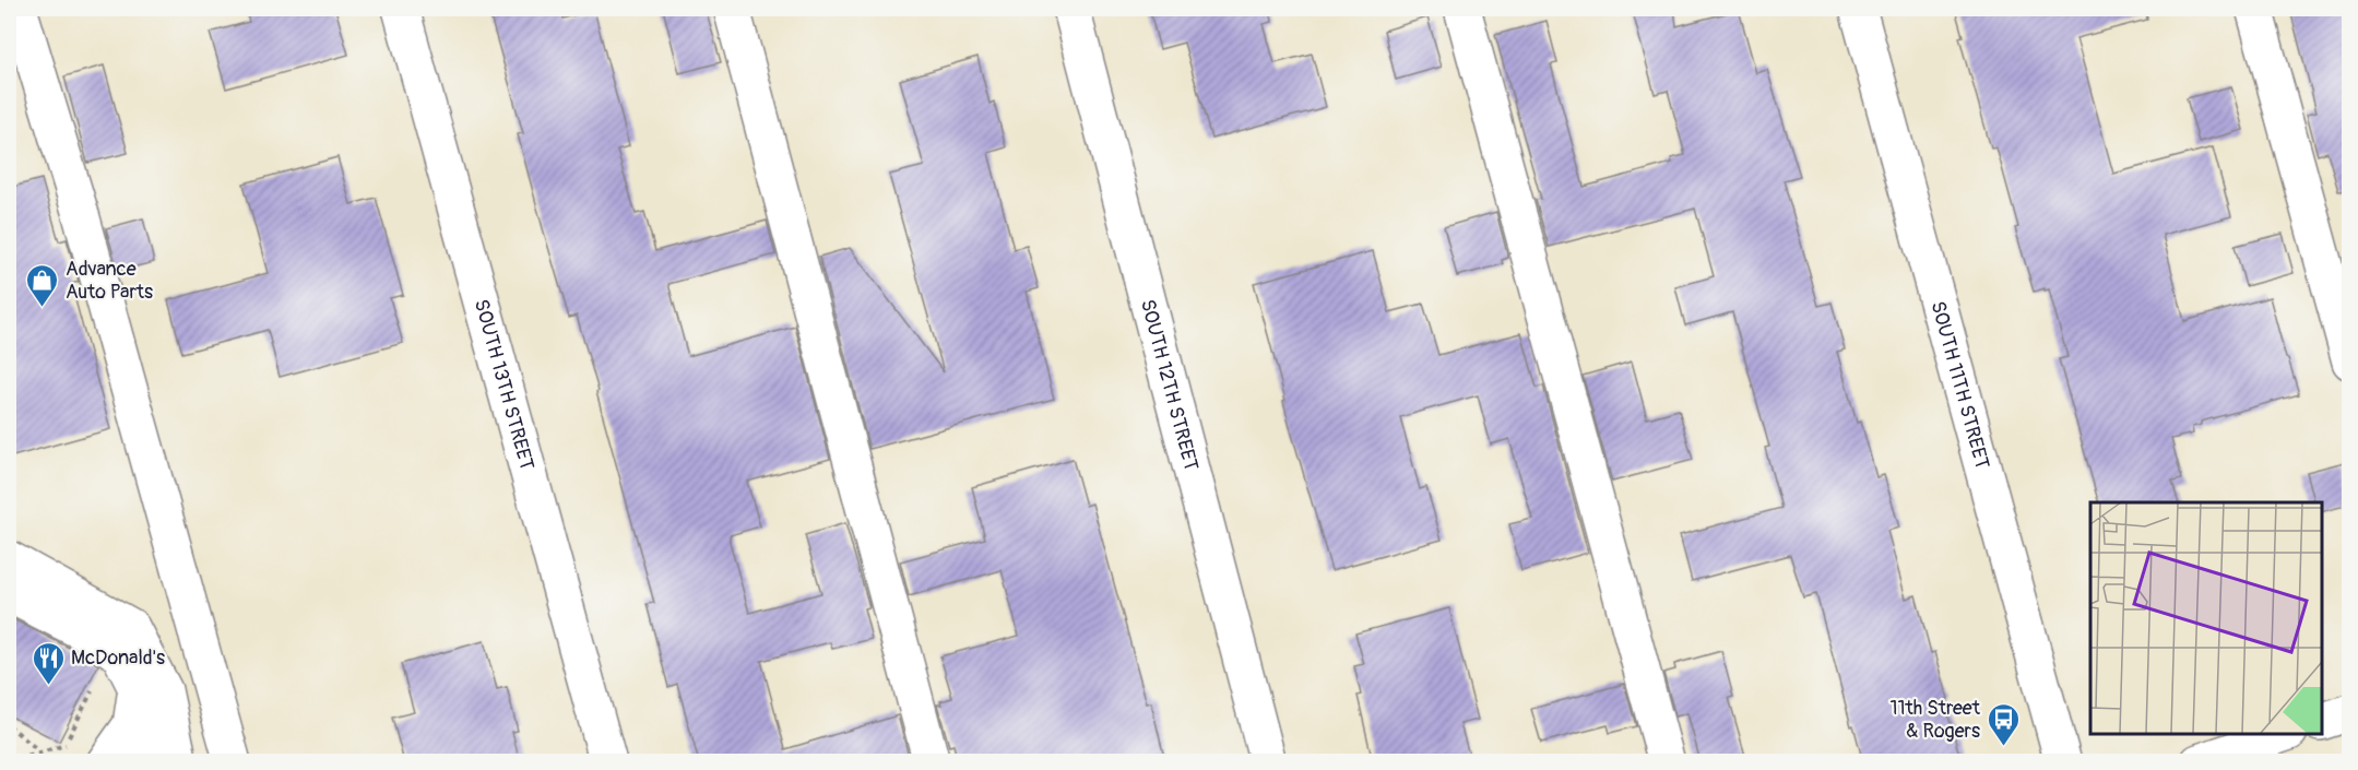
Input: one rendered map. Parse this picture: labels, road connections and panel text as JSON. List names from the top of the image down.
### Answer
{
  "streets": {
    "street": ["SOUTH 13TH STREET", "SOUTH 12TH STREET", "SOUTH 11TH STREET"]
  },
  "places": {
    "shop": ["Advance Auto Parts"],
    "restaurant": ["McDonald's"],
    "bus stop": ["11th Street & Rogers"]
  }
}
